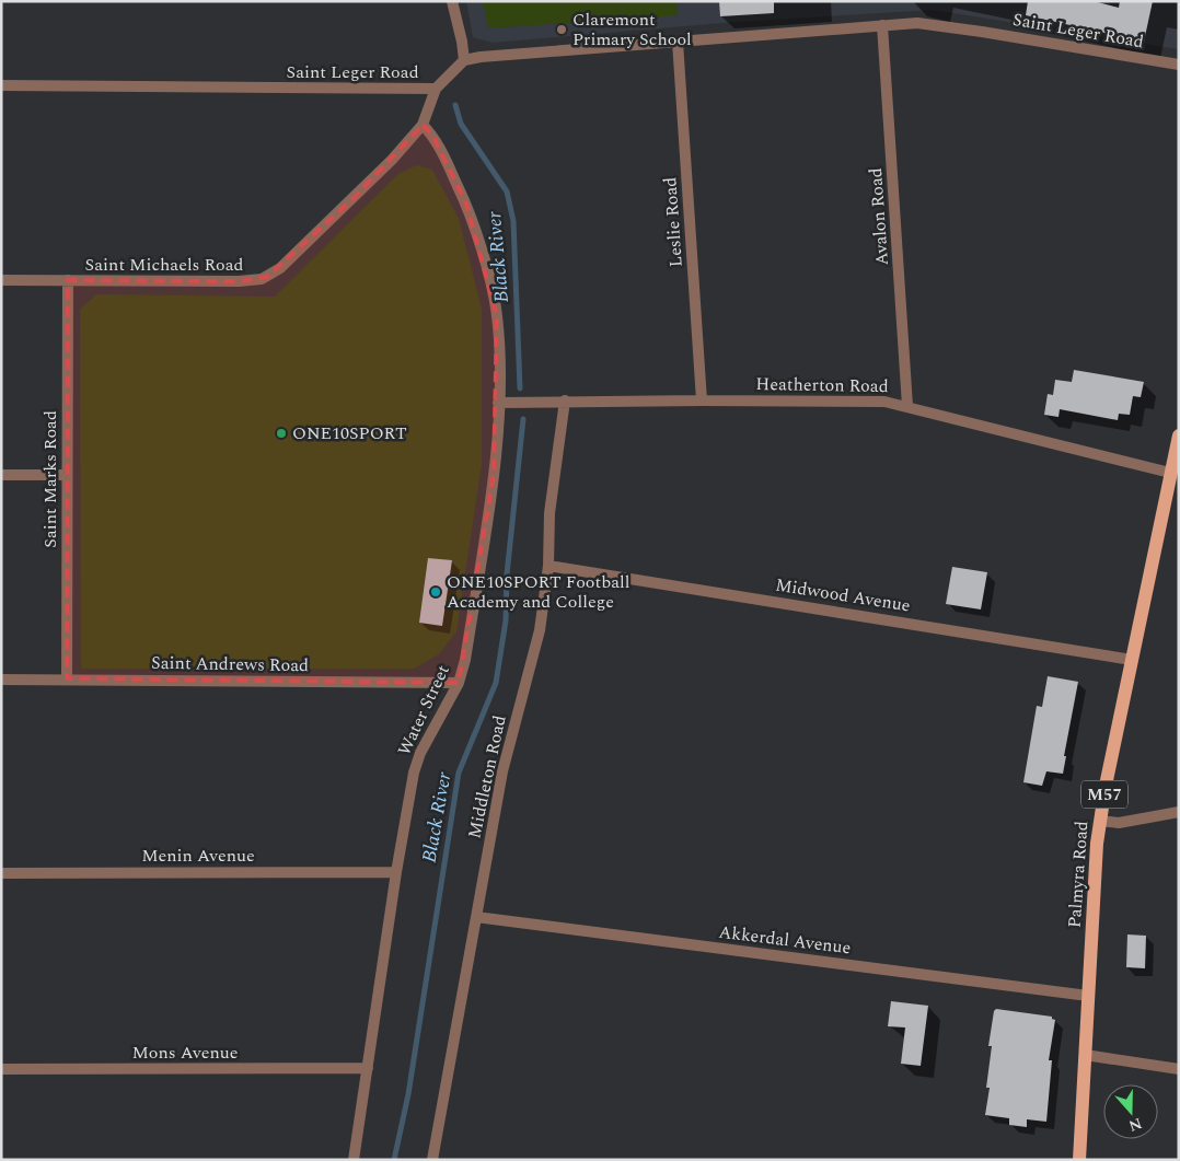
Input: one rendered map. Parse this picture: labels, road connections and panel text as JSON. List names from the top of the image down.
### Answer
{
  "streets": {
    "main road": ["M57", "Palmyra Road"],
    "street": [
      "Saint Leger Road",
      "Avalon Road",
      "Leslie Road",
      "Saint Michaels Road",
      "Heatherton Road",
      "Saint Marks Road",
      "Midwood Avenue",
      "Saint Andrews Road",
      "Water Street",
      "Middleton Road",
      "Menin Avenue",
      "Akkerdal Avenue",
      "Mons Avenue"
    ]
  },
  "crossings": [
    ["Saint Leger Road", "Avalon Road"],
    ["Saint Leger Road", "Leslie Road"],
    ["Saint Leger Road", "Saint Michaels Road"],
    ["Avalon Road", "Heatherton Road"],
    ["Leslie Road", "Heatherton Road"],
    ["Saint Michaels Road", "Saint Marks Road"],
    ["Saint Michaels Road", "Water Street"],
    ["Heatherton Road", "Water Street"],
    ["Heatherton Road", "Middleton Road"],
    ["Heatherton Road", "Palmyra Road"],
    ["Saint Marks Road", "Saint Andrews Road"],
    ["Midwood Avenue", "Middleton Road"],
    ["Midwood Avenue", "Palmyra Road"],
    ["Saint Andrews Road", "Water Street"],
    ["Water Street", "Menin Avenue"],
    ["Water Street", "Mons Avenue"],
    ["Middleton Road", "Akkerdal Avenue"],
    ["Palmyra Road", "Akkerdal Avenue"]
  ],
  "water": ["Black River"],
  "places": ["Claremont Primary School", "ONE10SPORT", "ONE10SPORT Football Academy and College"],
  "north": "bottom"
}
